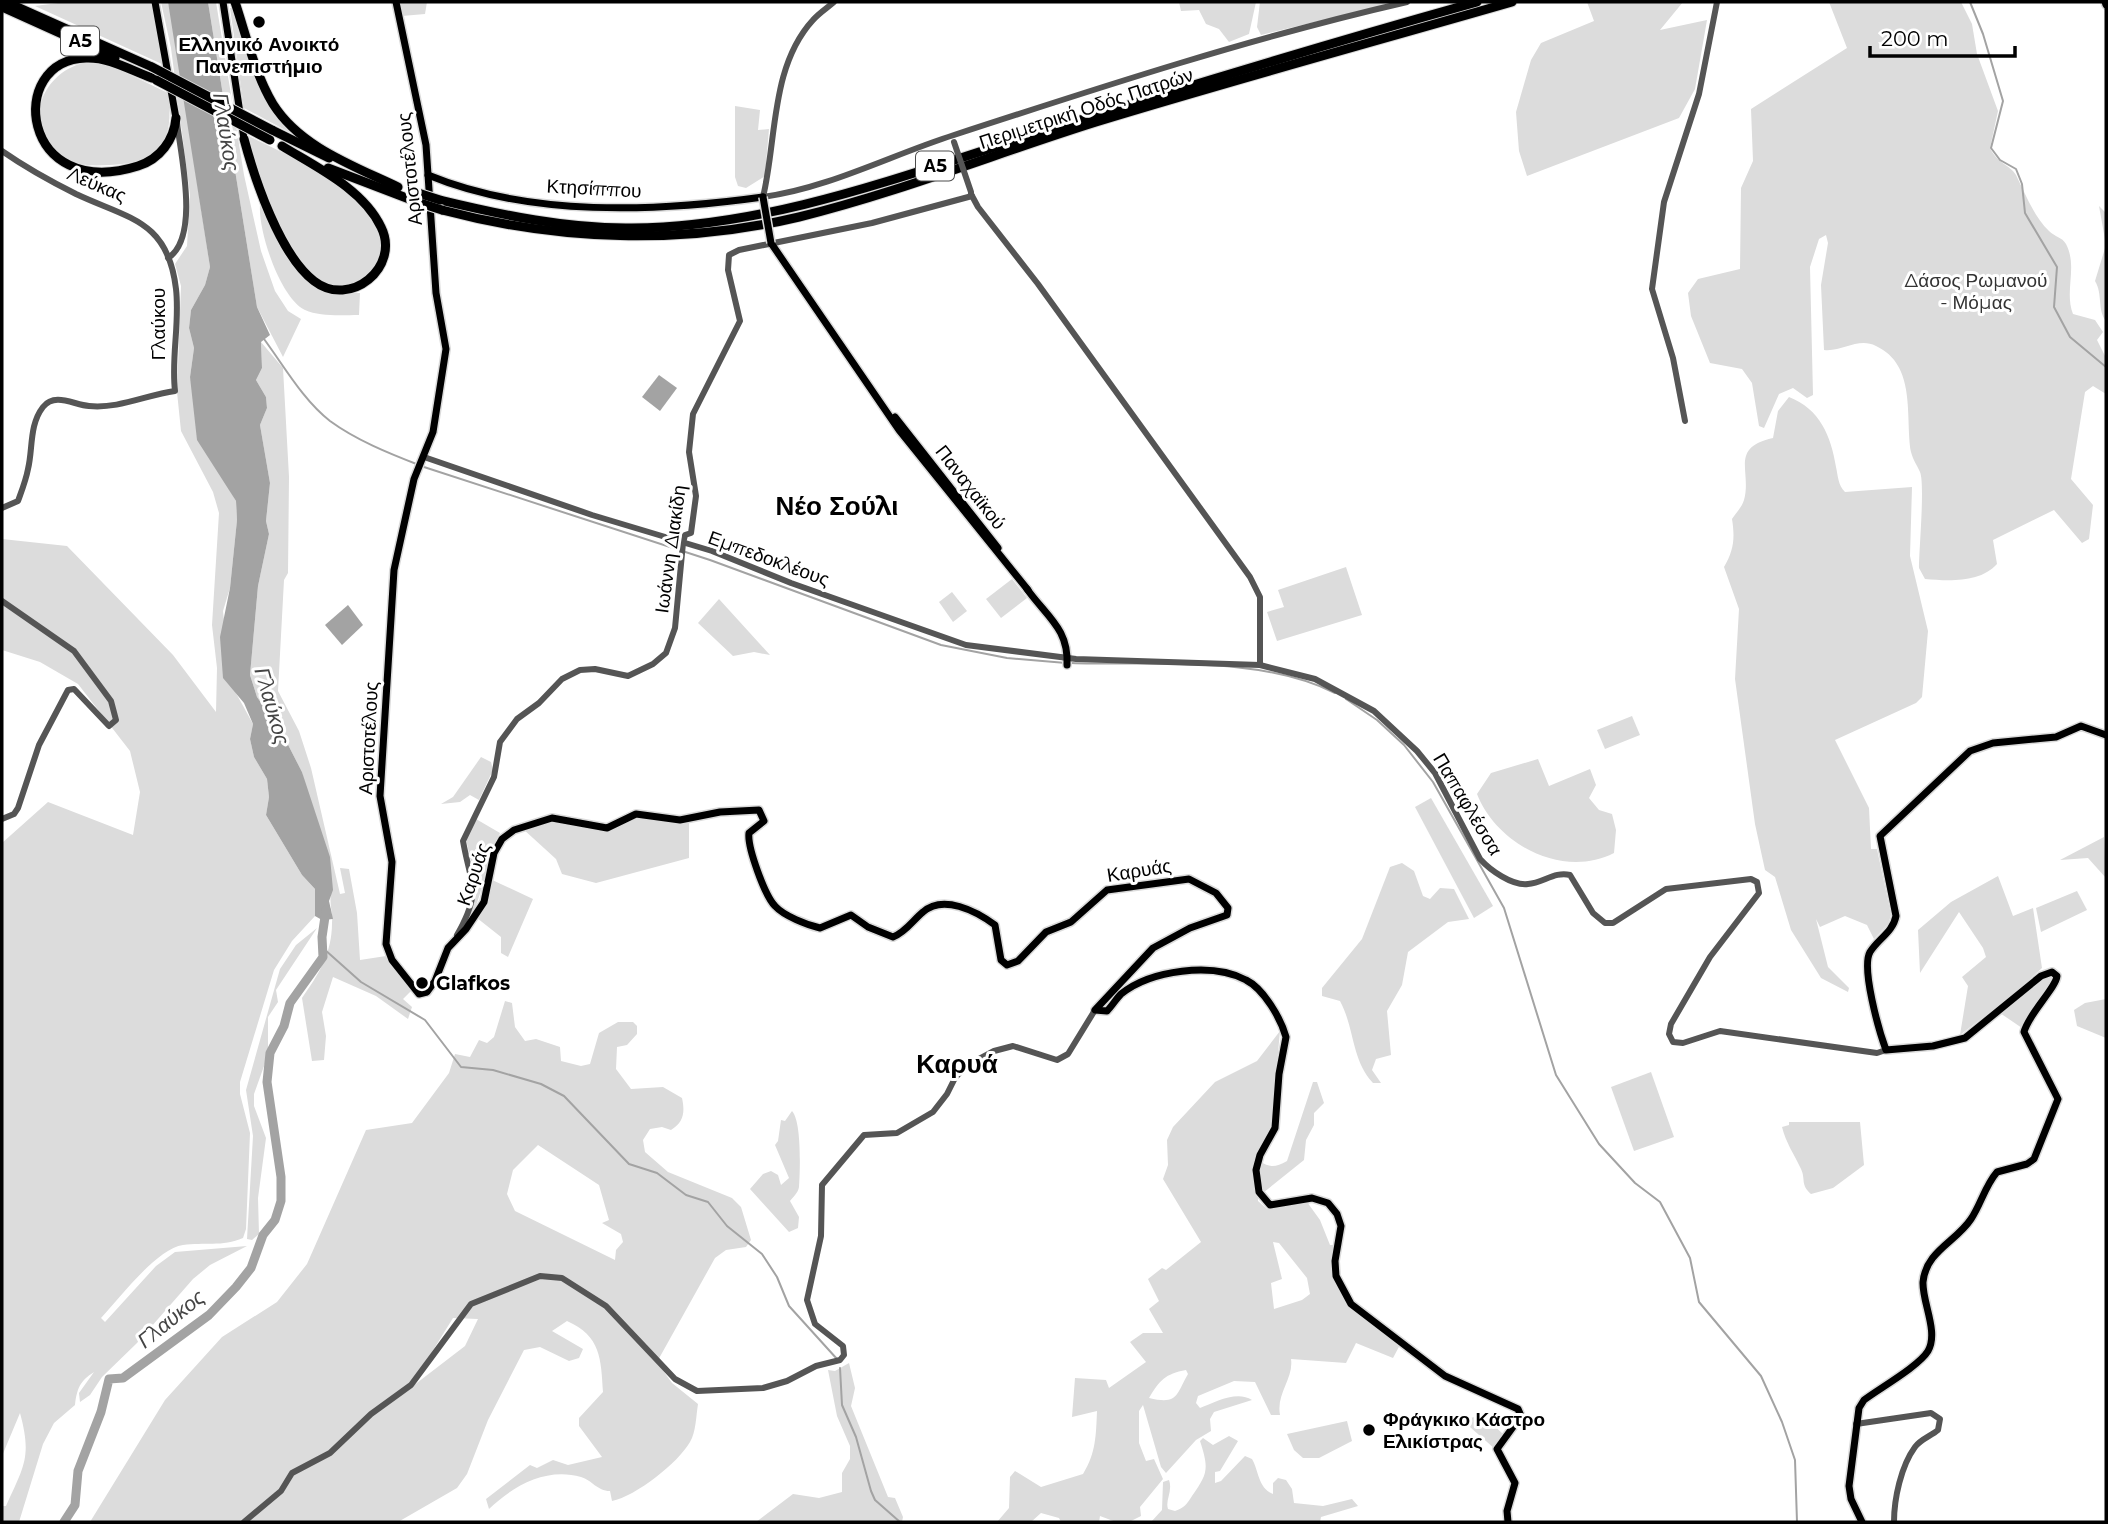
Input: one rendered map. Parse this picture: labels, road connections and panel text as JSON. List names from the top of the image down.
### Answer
{
  "streets": {
    "highway": ["Α5", "Περιμετρική Οδός Πατρών"],
    "main road": [
      "Αριστοτέλους",
      "Κτησίππου",
      "Παναχαϊκού",
      "Καρυάς"
    ],
    "street": [
      "Λεύκας",
      "Γλαύκου",
      "Ιωάννη Διακίδη",
      "Εμπεδοκλέους",
      "Παπαφλέσσα"
    ]
  },
  "crossings": [
    ["Αριστοτέλους", "Κτησίππου"],
    ["Αριστοτέλους", "Εμπεδοκλέους"],
    ["Αριστοτέλους", "Καρυάς"],
    ["Λεύκας", "Γλαύκου"],
    ["Παναχαϊκού", "Ιωάννη Διακίδη"],
    ["Παναχαϊκού", "Εμπεδοκλέους"],
    ["Παναχαϊκού", "Παπαφλέσσα"],
    ["Ιωάννη Διακίδη", "Εμπεδοκλέους"],
    ["Ιωάννη Διακίδη", "Καρυάς"],
    ["Εμπεδοκλέους", "Παπαφλέσσα"]
  ],
  "districts": ["Νέο Σούλι", "Καρυά"],
  "water": ["Γλαύκος"],
  "parks": ["Δάσος Ρωμανού - Μόμας"],
  "places": ["Ελληνικό Ανοικτό Πανεπιστήμιο", "Glafkos", "Φράγκικο Κάστρο Ελικίστρας"],
  "scale_bar": "200 m"
}
